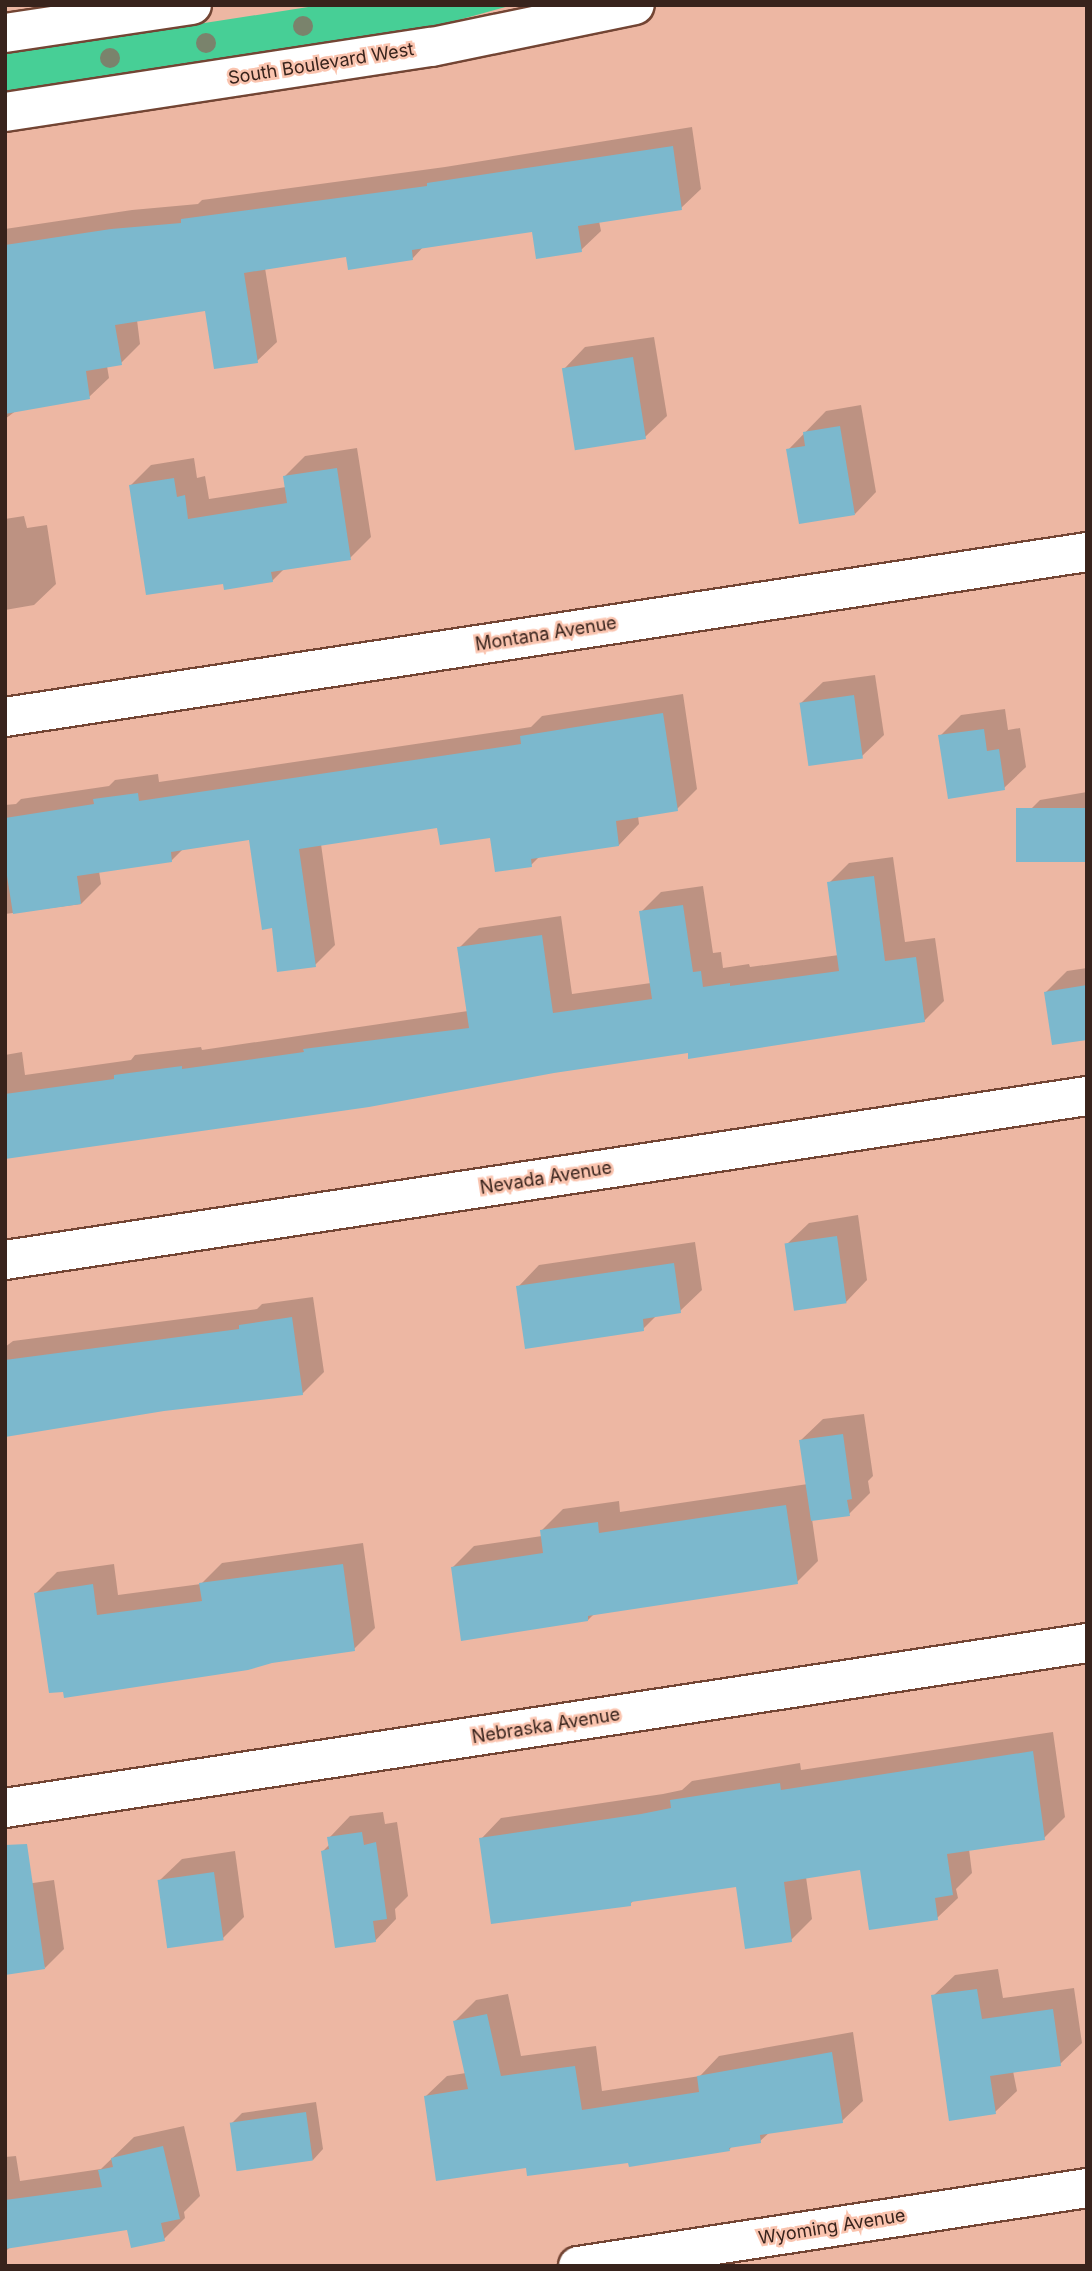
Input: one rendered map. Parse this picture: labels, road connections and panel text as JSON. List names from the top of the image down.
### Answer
{
  "streets": {
    "street": [
      "South Boulevard West",
      "Montana Avenue",
      "Nevada Avenue",
      "Nebraska Avenue",
      "Wyoming Avenue"
    ]
  }
}
